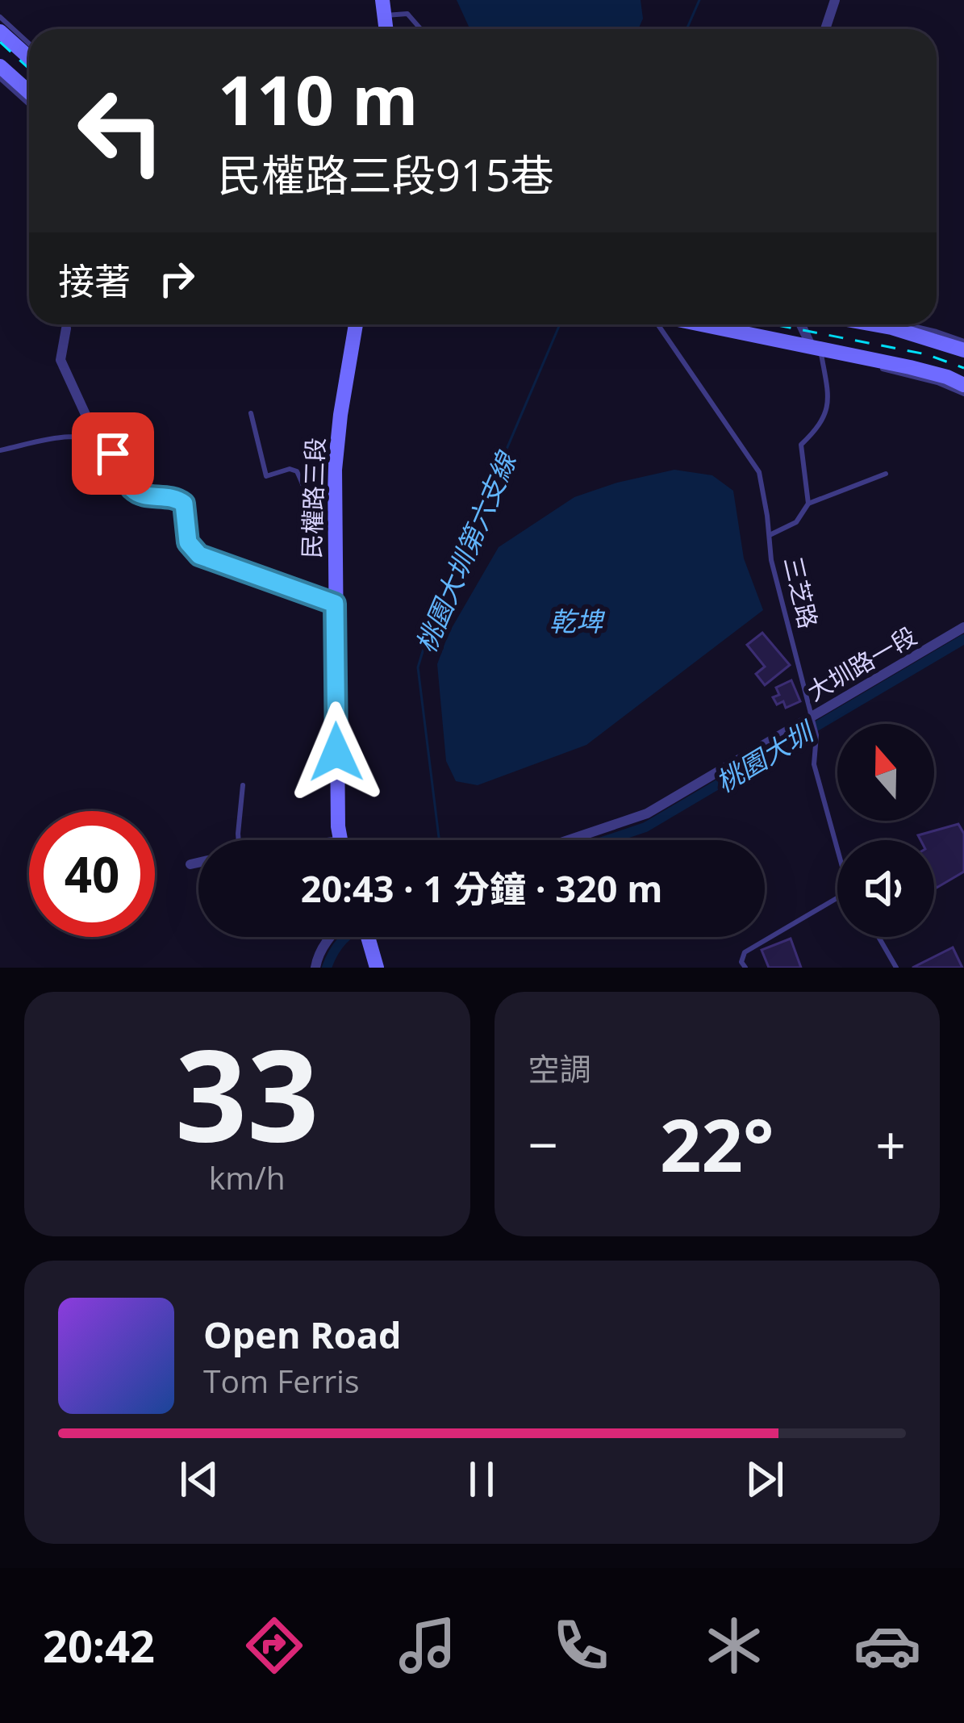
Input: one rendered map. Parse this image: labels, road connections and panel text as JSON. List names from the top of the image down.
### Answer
{
  "streets": {
    "street": ["民權路三段", "大圳路一段"],
    "lane": ["三芝路"]
  },
  "crossings": [
    ["三芝路", "大圳路一段"]
  ],
  "water": ["桃園大圳第六支線", "乾埤", "桃園大圳"],
  "north": "top",
  "page": {
    "turn": ["110 m", "民權路三段915巷"],
    "then": "接著",
    "limit": "40",
    "trip": "20:43 · 1 分鐘 · 320 m",
    "tile": [
      ["33", "km/h"],
      "空調"
    ],
    "heat": ["−", "22°", "+"],
    "song": ["Open Road", "Tom Ferris"],
    "tabs": "20:42"
  }
}
